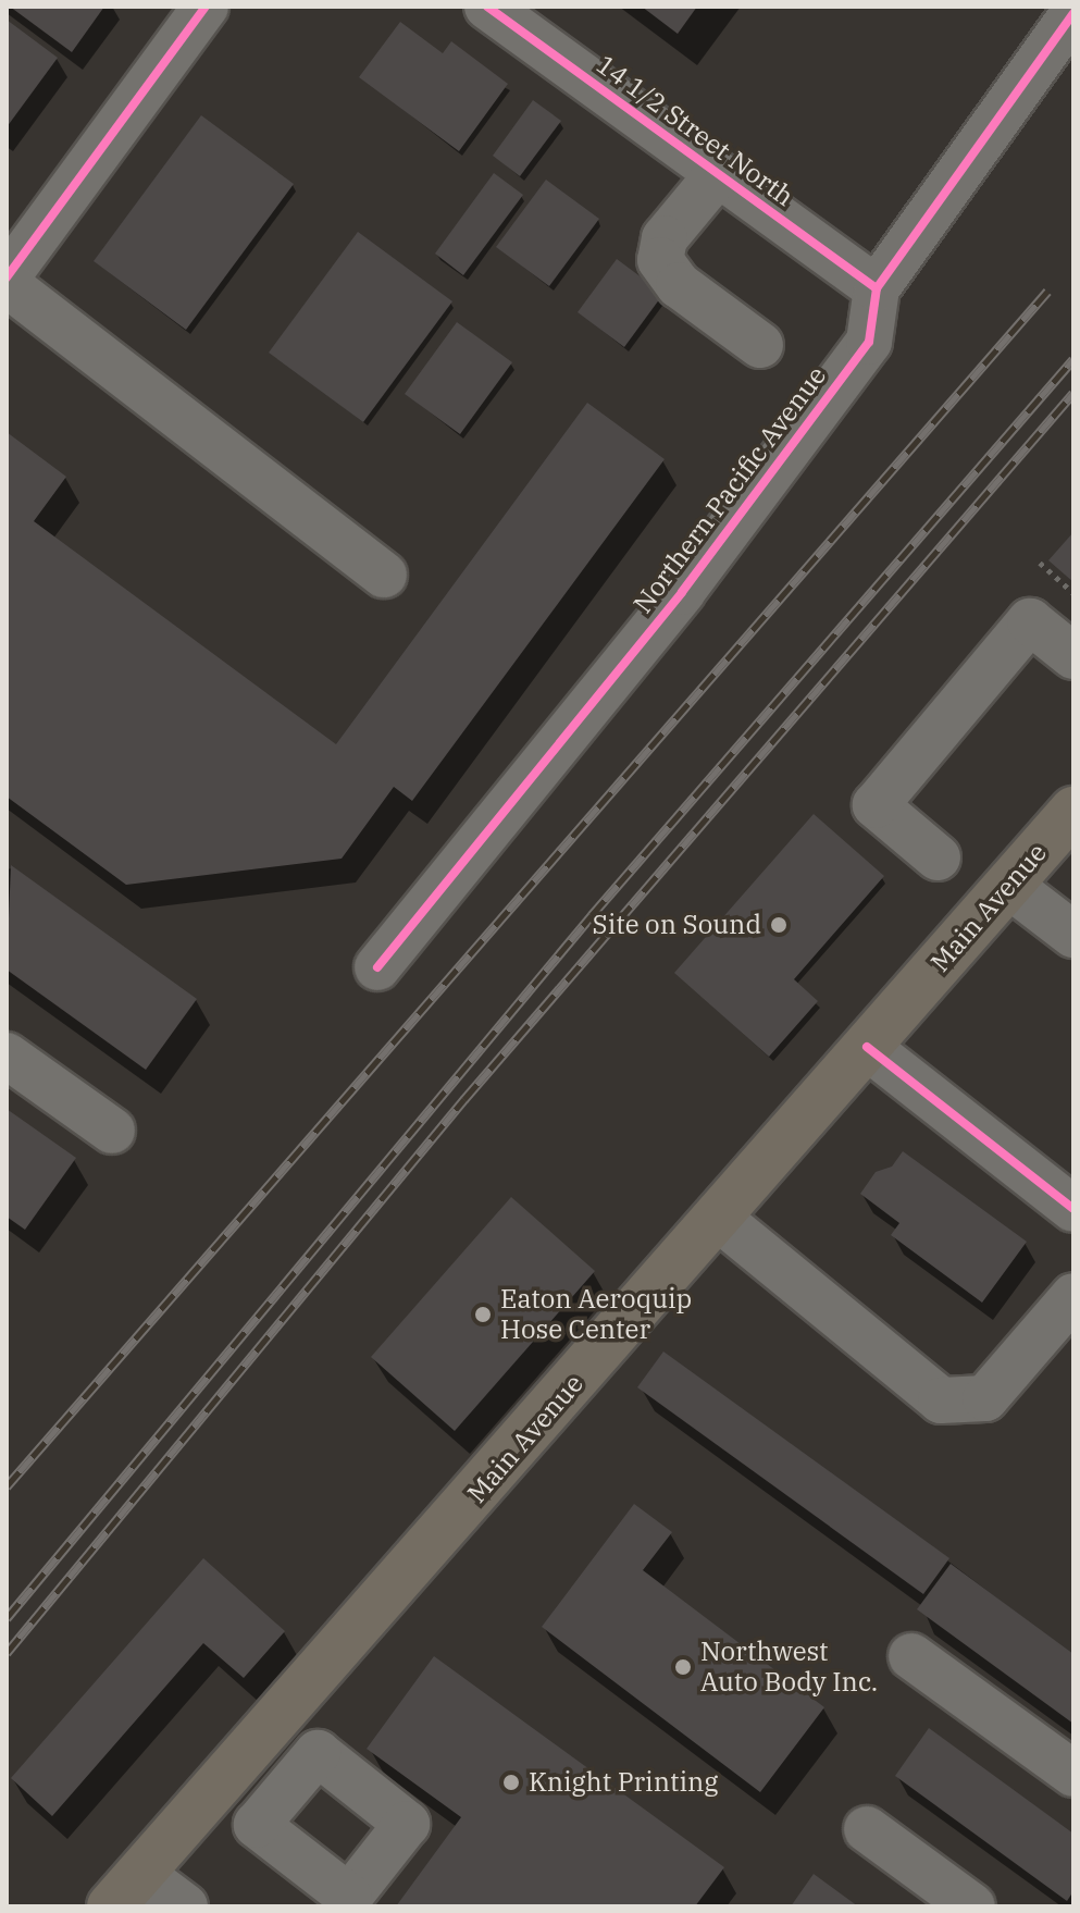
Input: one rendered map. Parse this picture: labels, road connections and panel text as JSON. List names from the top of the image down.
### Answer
{
  "streets": {
    "main road": ["Main Avenue"],
    "street": ["14 1/2 Street North", "Northern Pacific Avenue"]
  },
  "crossings": [
    ["14 1/2 Street North", "Northern Pacific Avenue"]
  ],
  "places": [
    "Site on Sound",
    "Eaton Aeroquip Hose Center",
    "Northwest Auto Body Inc.",
    "Knight Printing"
  ]
}
